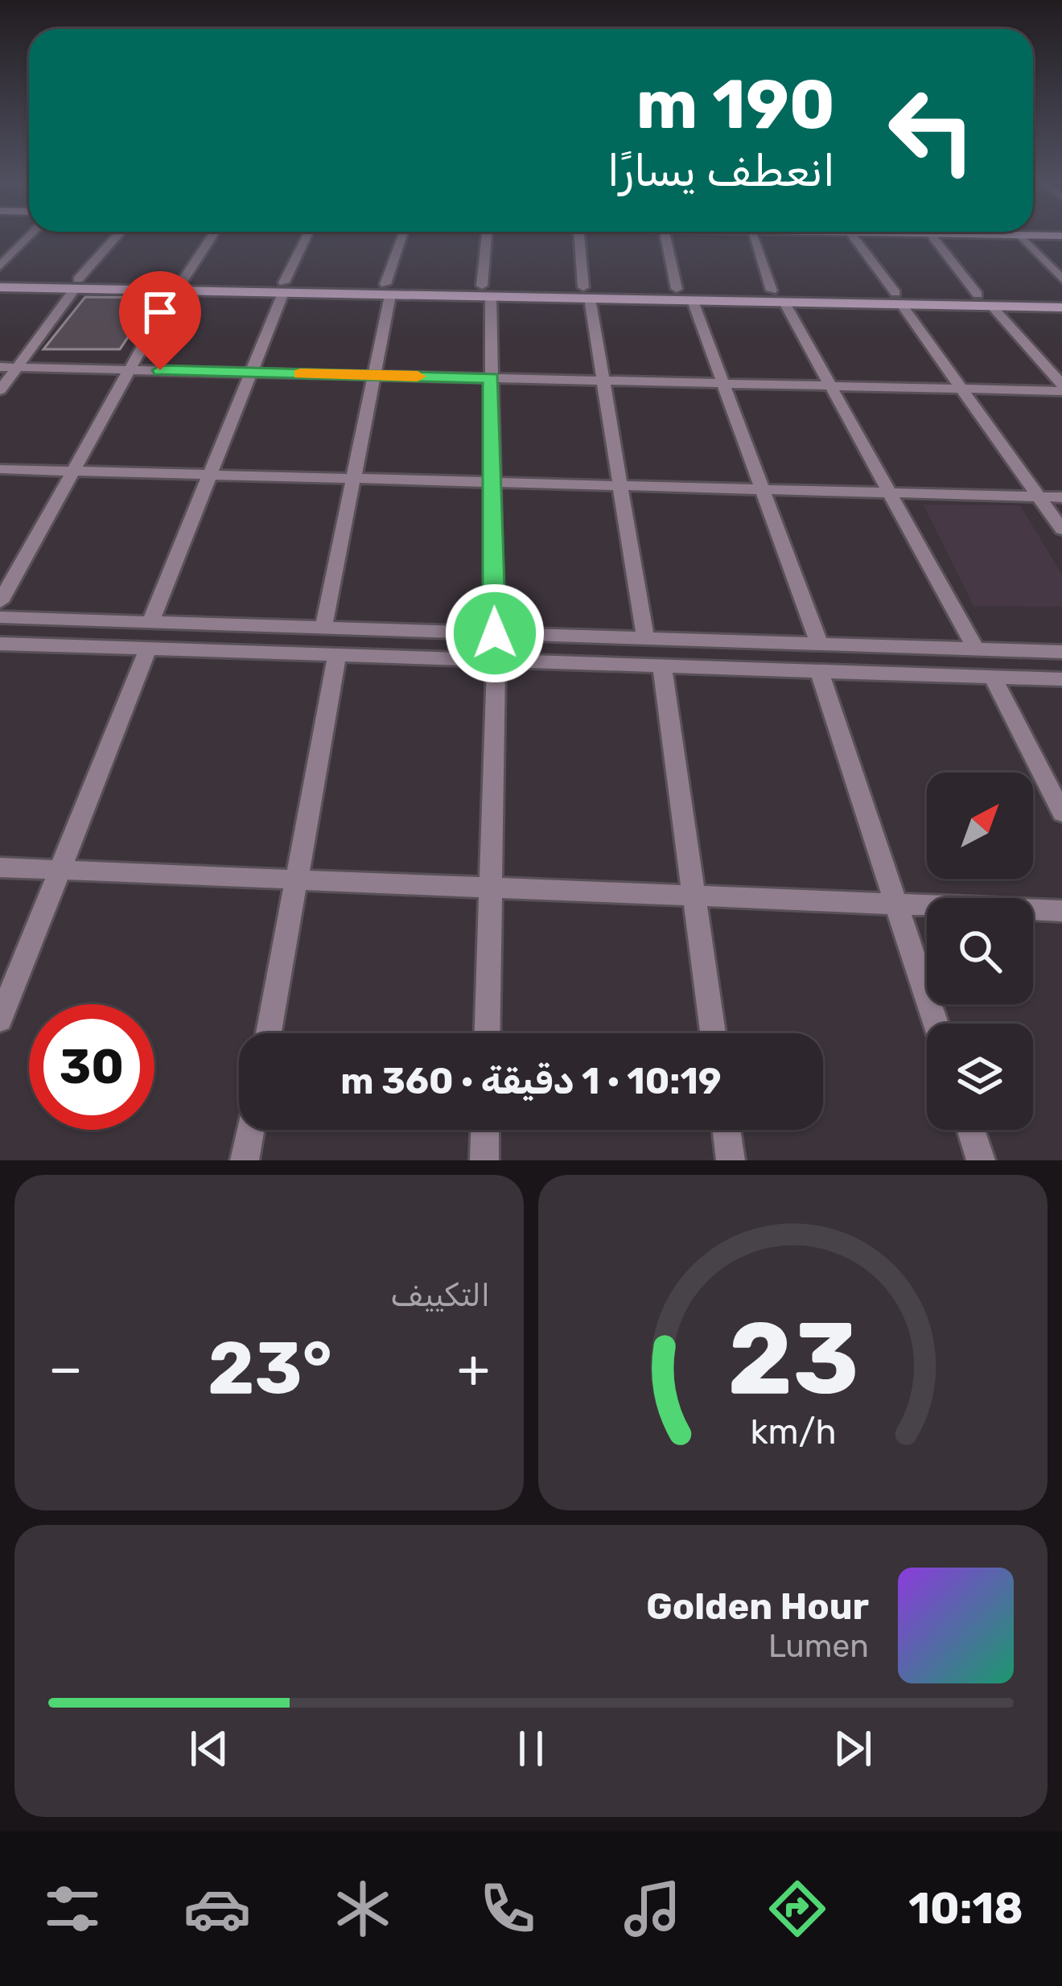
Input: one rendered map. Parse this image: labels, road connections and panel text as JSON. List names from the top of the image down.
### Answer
{
  "north": "top right",
  "page": {
    "turn": ["190 m", "انعطف يسارًا"],
    "limit": "30",
    "trip": "10:19 · 1 دقيقة · 360 m",
    "tile": "التكييف",
    "heat": ["−", "23°", "+"],
    "song": ["Golden Hour", "Lumen"],
    "tabs": "10:18",
    "gauge": ["23", "km/h"]
  }
}
